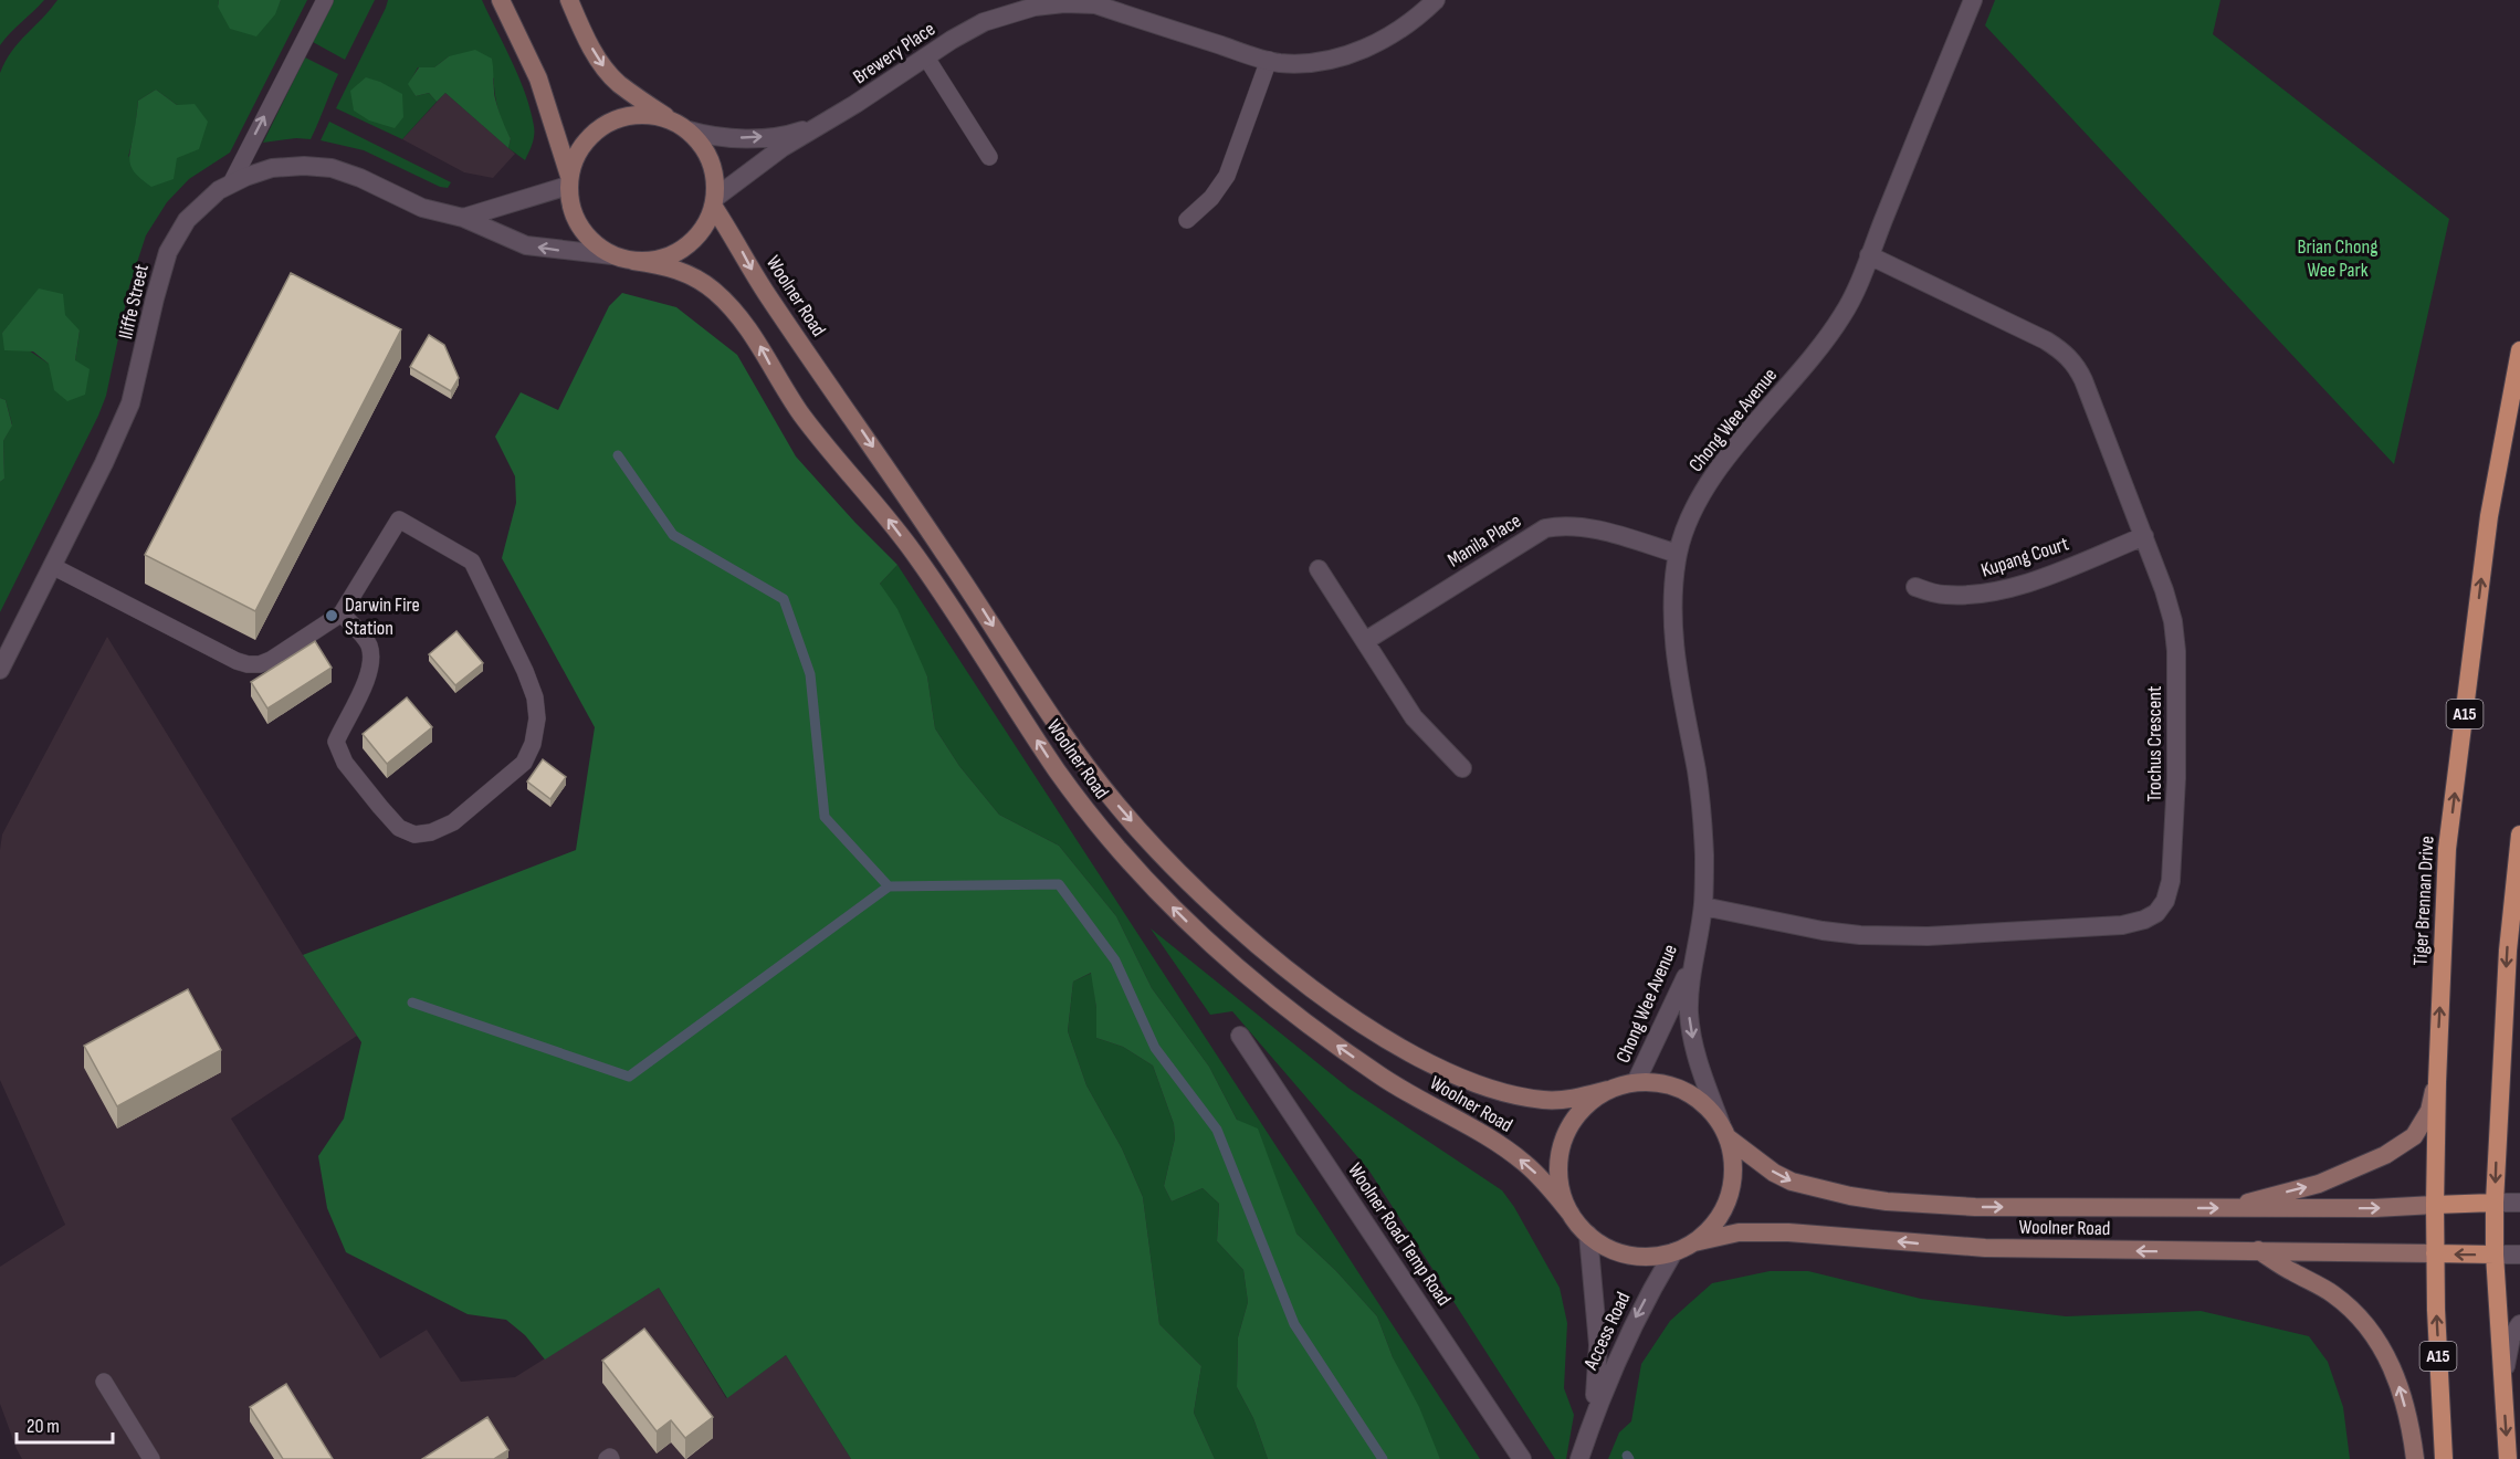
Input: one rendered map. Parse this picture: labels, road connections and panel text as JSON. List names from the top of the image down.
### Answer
{
  "streets": {
    "main road": ["Woolner Road", "A15", "Tiger Brennan Drive"],
    "street": [
      "Brewery Place",
      "Iliffe Street",
      "Chong Wee Avenue",
      "Manila Place",
      "Kupang Court",
      "Trochus Crescent",
      "Woolner Road Temp Road",
      "Access Road"
    ]
  },
  "crossings": [
    ["Woolner Road", "Iliffe Street"],
    ["Woolner Road", "Chong Wee Avenue"],
    ["Woolner Road", "Tiger Brennan Drive"],
    ["Woolner Road", "Access Road"],
    ["Chong Wee Avenue", "Manila Place"],
    ["Chong Wee Avenue", "Trochus Crescent"],
    ["Chong Wee Avenue", "Access Road"],
    ["Kupang Court", "Trochus Crescent"]
  ],
  "one_way": ["Access Road"],
  "parks": ["Brian Chong Wee Park"],
  "places": ["Darwin Fire Station"],
  "scale_bar": "20 m"
}
